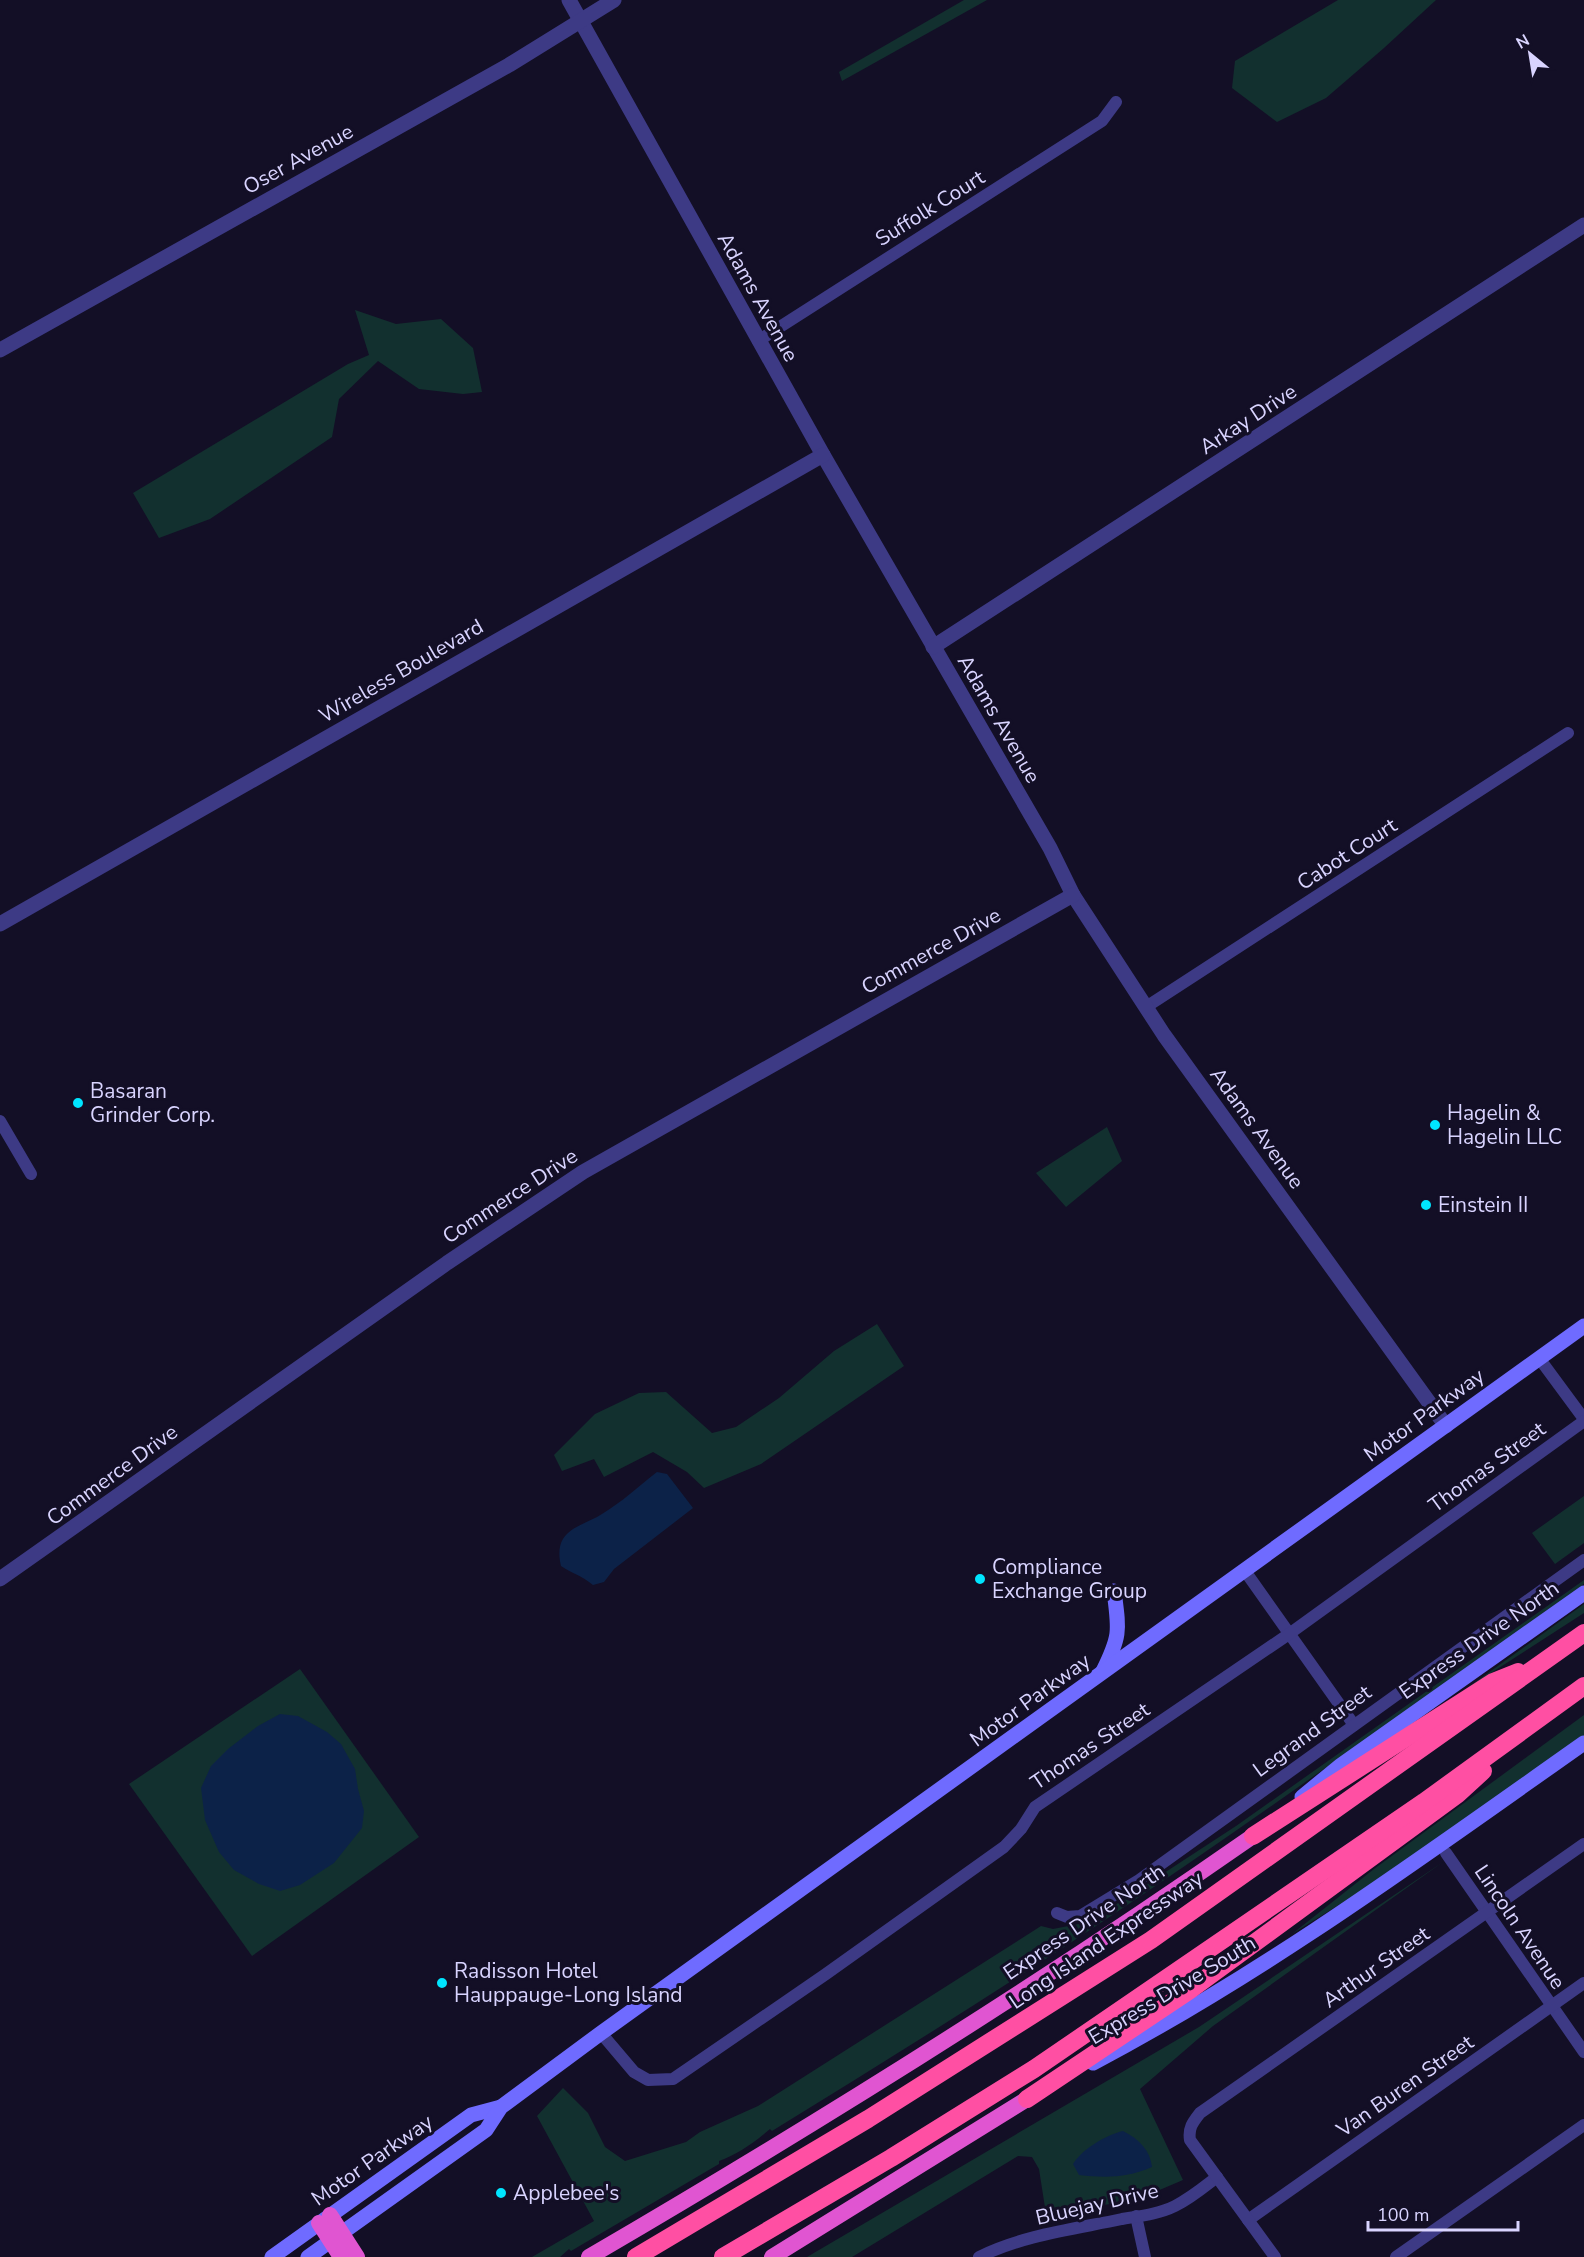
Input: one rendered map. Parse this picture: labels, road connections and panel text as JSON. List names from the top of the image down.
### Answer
{
  "streets": {
    "highway": ["Express Drive North", "Long Island Expressway", "Express Drive South"],
    "main road": ["Motor Parkway"],
    "street": [
      "Oser Avenue",
      "Suffolk Court",
      "Adams Avenue",
      "Arkay Drive",
      "Wireless Boulevard",
      "Cabot Court",
      "Commerce Drive",
      "Thomas Street",
      "Legrand Street",
      "Lincoln Avenue",
      "Arthur Street",
      "Van Buren Street",
      "Bluejay Drive"
    ]
  },
  "crossings": [
    ["Oser Avenue", "Adams Avenue"],
    ["Suffolk Court", "Adams Avenue"],
    ["Adams Avenue", "Arkay Drive"],
    ["Adams Avenue", "Wireless Boulevard"],
    ["Adams Avenue", "Cabot Court"],
    ["Adams Avenue", "Commerce Drive"],
    ["Adams Avenue", "Motor Parkway"],
    ["Motor Parkway", "Thomas Street"],
    ["Lincoln Avenue", "Arthur Street"],
    ["Lincoln Avenue", "Van Buren Street"],
    ["Arthur Street", "Bluejay Drive"]
  ],
  "places": [
    "Basaran Grinder Corp.",
    "Hagelin & Hagelin LLC",
    "Einstein II",
    "Compliance Exchange Group",
    "Radisson Hotel Hauppauge-Long Island",
    "Applebee's"
  ],
  "scale_bar": "100 m",
  "north": "top left"
}
